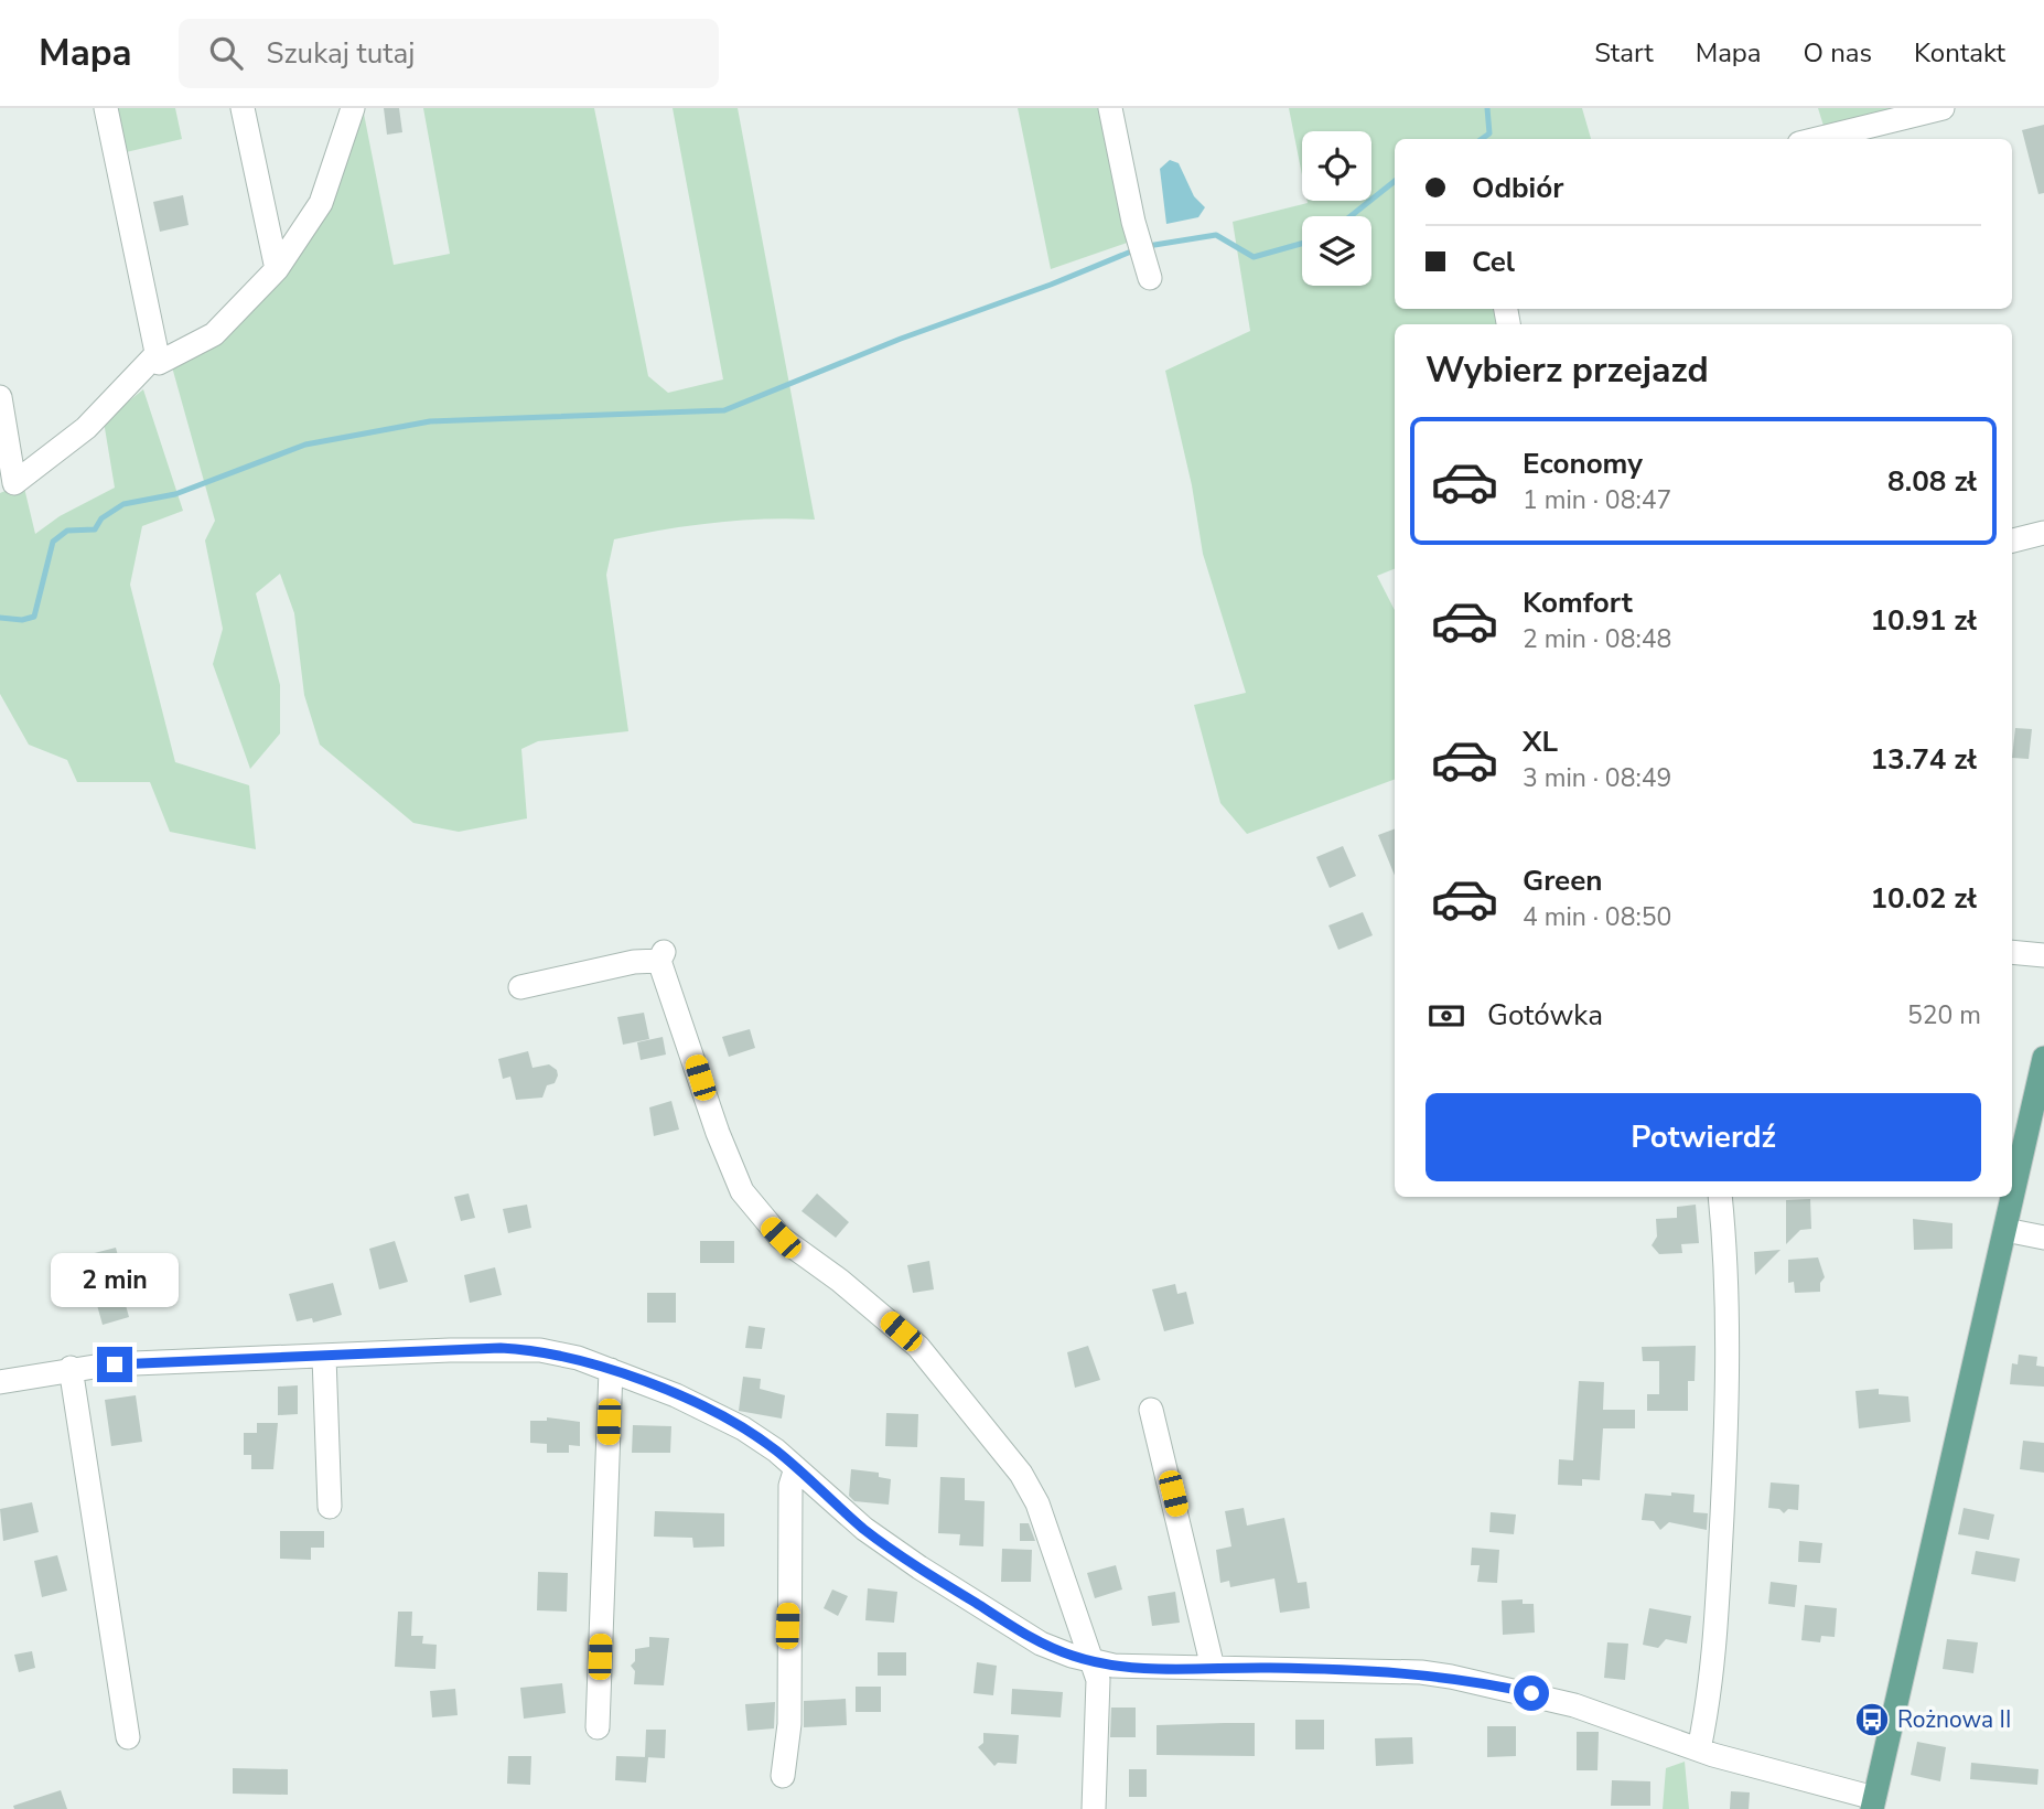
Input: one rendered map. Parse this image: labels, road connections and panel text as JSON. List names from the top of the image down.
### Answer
{
  "places": {
    "bus stop": ["Rożnowa II"]
  },
  "page": {
    "header": "Mapa",
    "search": "Szukaj tutaj",
    "nav": [
      "Start",
      "Mapa",
      "O nas",
      "Kontakt"
    ],
    "banner": ["Odbiór", "Cel"],
    "heading": "Wybierz przejazd",
    "list": [
      {
        "name": "Economy",
        "note": "1 min · 08:47",
        "value": "8.08 zł"
      },
      {
        "name": "Komfort",
        "note": "2 min · 08:48",
        "value": "10.91 zł"
      },
      {
        "name": "XL",
        "note": "3 min · 08:49",
        "value": "13.74 zł"
      },
      {
        "name": "Green",
        "note": "4 min · 08:50",
        "value": "10.02 zł"
      }
    ],
    "pay": ["Gotówka", "520 m"],
    "buttons": "Potwierdź",
    "bubble": "2 min"
  }
}
